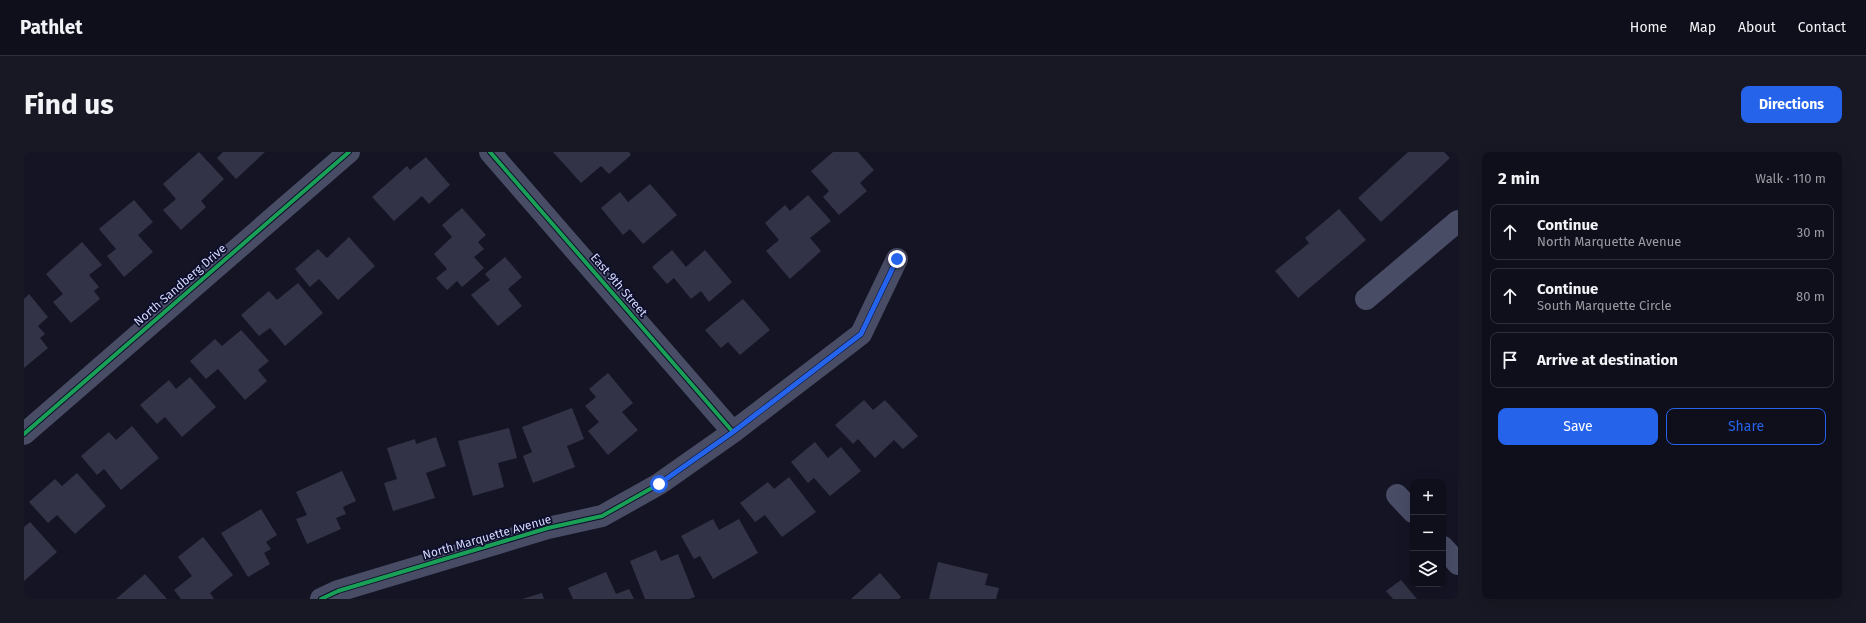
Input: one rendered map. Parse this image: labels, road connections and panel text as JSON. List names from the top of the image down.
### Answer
{
  "streets": {
    "street": ["North Sandberg Drive", "East 9th Street", "North Marquette Avenue"]
  },
  "crossings": [
    ["East 9th Street", "North Marquette Avenue"]
  ],
  "page": {
    "header": "Pathlet",
    "nav": [
      "Home",
      "Map",
      "About",
      "Contact"
    ],
    "buttons": [
      "Directions",
      ["Save", "Share"]
    ],
    "title": "Find us",
    "heading": ["2 min", "Walk · 110 m"],
    "list": [
      ["Continue", "North Marquette Avenue", "30 m"],
      ["Continue", "South Marquette Circle", "80 m"],
      "Arrive at destination"
    ],
    "map_buttons": ["+", "−"]
  }
}
